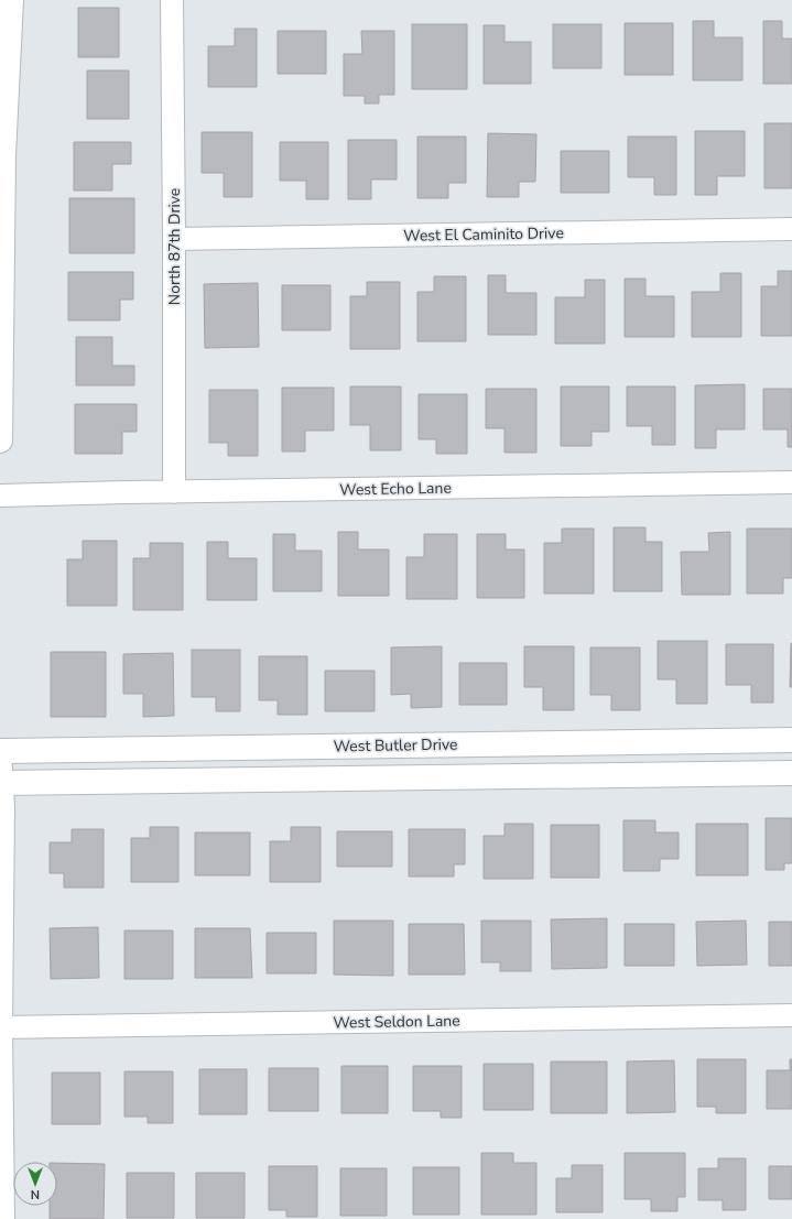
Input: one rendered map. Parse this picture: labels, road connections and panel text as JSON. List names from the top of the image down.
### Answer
{
  "streets": {
    "street": [
      "West El Caminito Drive",
      "North 87th Drive",
      "West Echo Lane",
      "West Butler Drive",
      "West Seldon Lane"
    ]
  },
  "crossings": [
    ["West El Caminito Drive", "North 87th Drive"],
    ["North 87th Drive", "West Echo Lane"]
  ],
  "north": "bottom"
}
